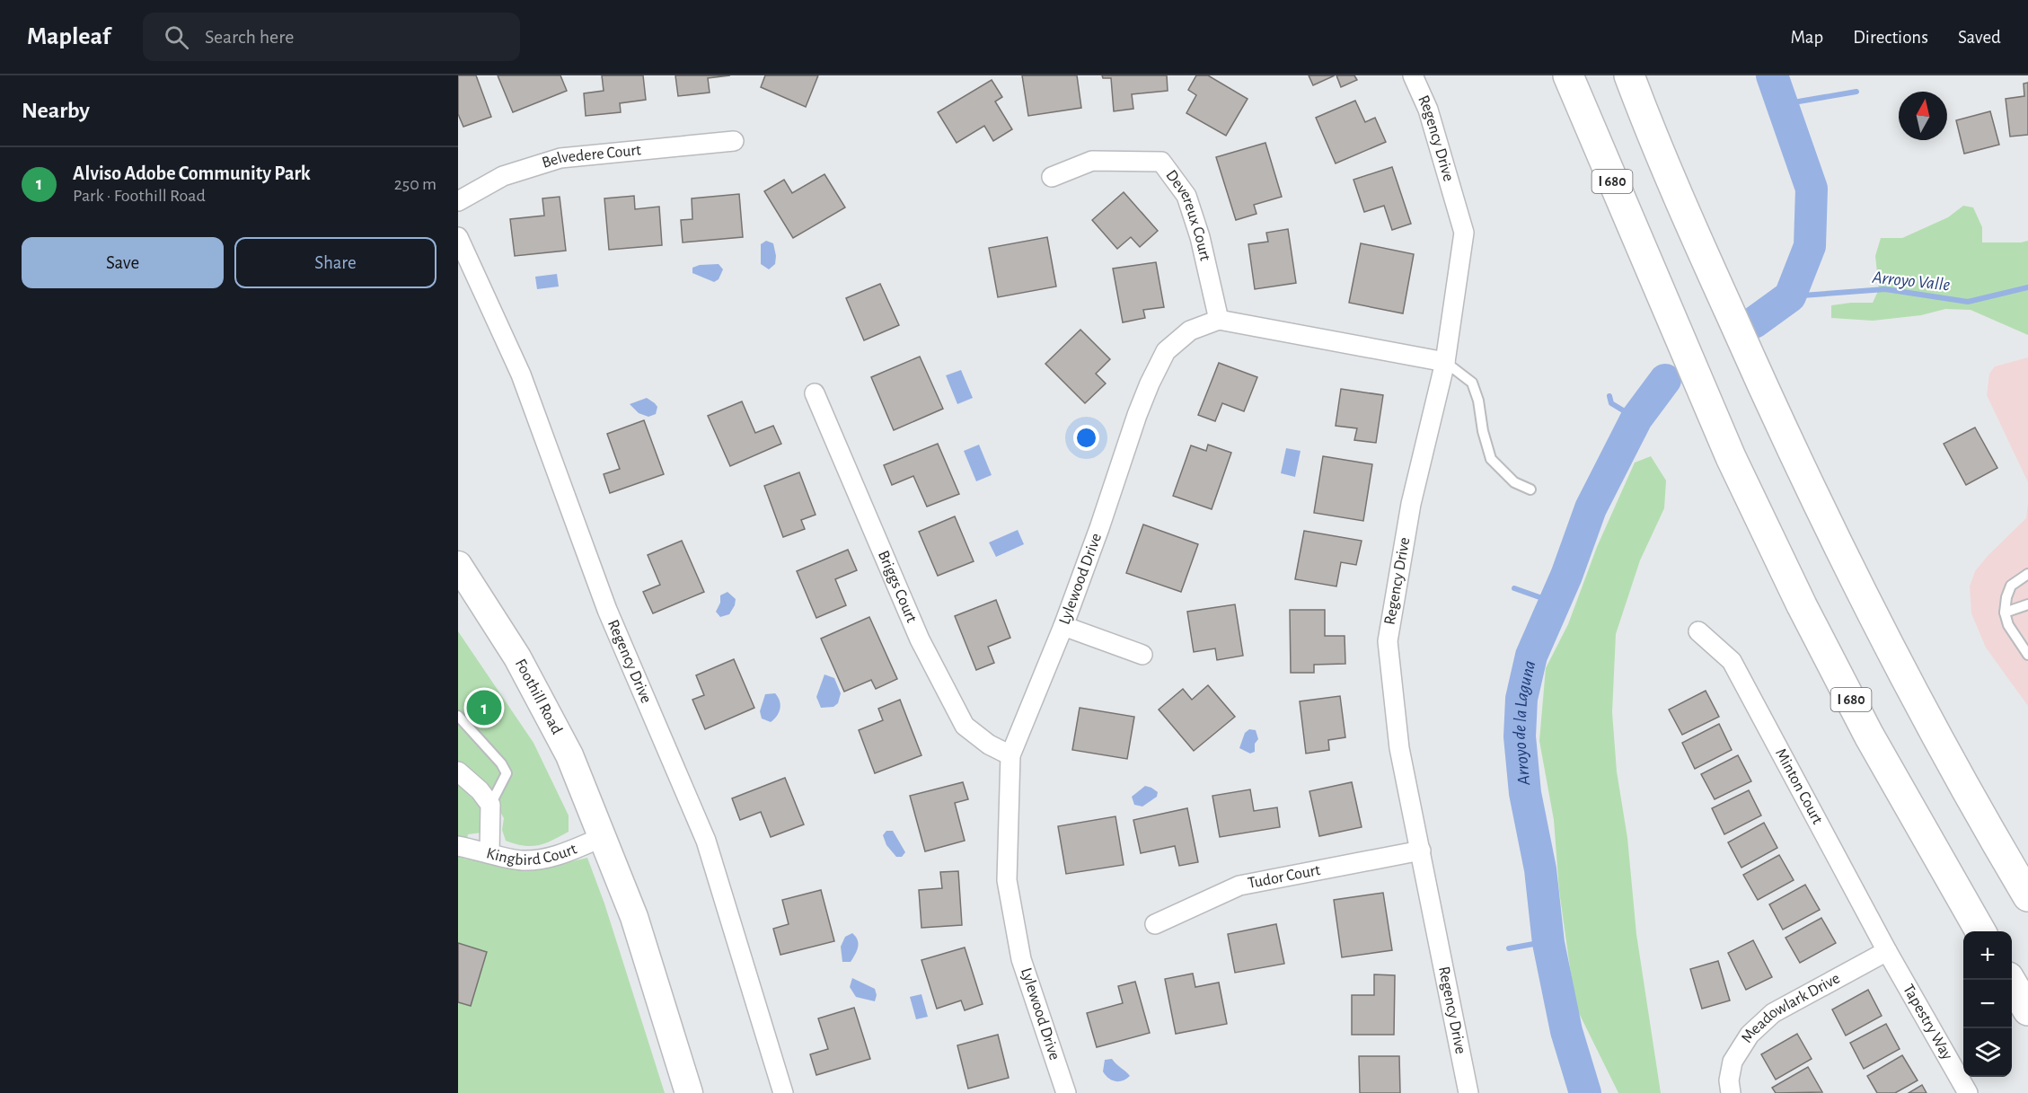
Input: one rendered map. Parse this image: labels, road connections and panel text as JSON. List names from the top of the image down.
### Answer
{
  "streets": {
    "highway": ["I 680"],
    "main road": ["Foothill Road"],
    "street": [
      "Regency Drive",
      "Belvedere Court",
      "Devereux Court",
      "Lylewood Drive",
      "Briggs Court",
      "Minton Court",
      "Kingbird Court",
      "Tudor Court",
      "Meadowlark Drive",
      "Tapestry Way"
    ]
  },
  "crossings": [
    ["Regency Drive", "Tudor Court"],
    ["Devereux Court", "Lylewood Drive"],
    ["Lylewood Drive", "Briggs Court"],
    ["Foothill Road", "Kingbird Court"],
    ["Minton Court", "Meadowlark Drive"],
    ["Minton Court", "Tapestry Way"],
    ["Meadowlark Drive", "Tapestry Way"]
  ],
  "water": ["Arroyo Valle", "Arroyo de la Laguna"],
  "north": "top",
  "page": {
    "header": "Mapleaf",
    "search": "Search here",
    "nav": ["Map", "Directions", "Saved"],
    "heading": "Nearby",
    "list": [
      {
        "mark": "1",
        "name": "Alviso Adobe Community Park",
        "note": "Park · Foothill Road",
        "value": "250 m"
      }
    ],
    "buttons": ["Save", "Share"],
    "pins": "1",
    "map_buttons": ["+", "−"]
  }
}
